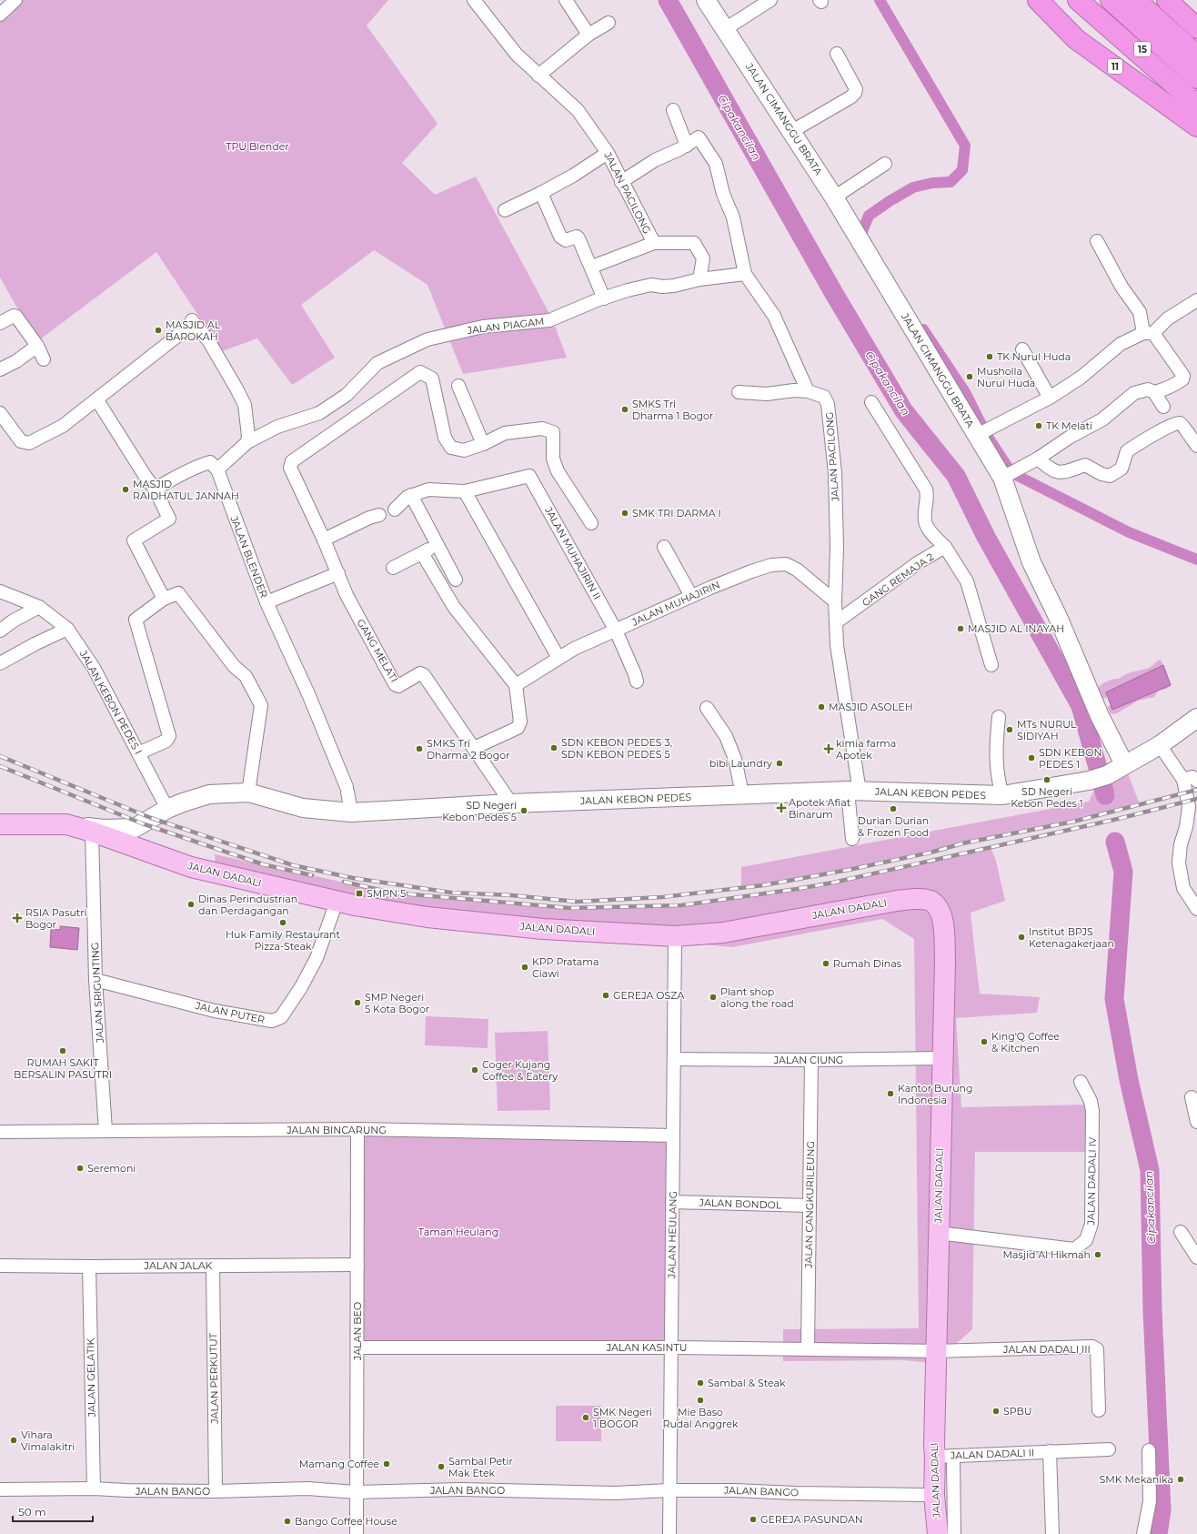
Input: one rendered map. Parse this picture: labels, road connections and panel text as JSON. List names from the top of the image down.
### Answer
{
  "streets": {
    "highway": ["15", "11"],
    "main road": ["JALAN CIMANGGU BRATA", "JALAN KEBON PEDES", "JALAN DADALI"],
    "street": [
      "JALAN PACILONG",
      "JALAN PIAGAM",
      "JALAN MUHAJIRIN II",
      "JALAN BLENDER",
      "GANG REMAJA 2",
      "JALAN MUHAJIRIN",
      "GANG MELATI",
      "JALAN KEBON PEDES I",
      "JALAN SRIGUNTING",
      "JALAN PUTER",
      "JALAN CIUNG",
      "JALAN BINCARUNG",
      "JALAN DADALI IV",
      "JALAN BONDOL",
      "JALAN CANGKURILEUNG",
      "JALAN HEULANG",
      "JALAN JALAK",
      "JALAN BEO",
      "JALAN KASINTU",
      "JALAN DADALI III",
      "JALAN GELATIK",
      "JALAN PERKUTUT",
      "JALAN DADALI II",
      "JALAN BANGO"
    ]
  },
  "crossings": [
    ["JALAN CIMANGGU BRATA", "JALAN KEBON PEDES"],
    ["JALAN PACILONG", "JALAN PIAGAM"],
    ["JALAN PACILONG", "GANG REMAJA 2"],
    ["JALAN PACILONG", "JALAN MUHAJIRIN"],
    ["JALAN PACILONG", "JALAN KEBON PEDES"],
    ["JALAN MUHAJIRIN II", "JALAN MUHAJIRIN"],
    ["JALAN BLENDER", "JALAN KEBON PEDES"],
    ["GANG MELATI", "JALAN KEBON PEDES"],
    ["JALAN KEBON PEDES I", "JALAN KEBON PEDES"],
    ["JALAN KEBON PEDES", "JALAN DADALI"],
    ["JALAN DADALI", "JALAN SRIGUNTING"],
    ["JALAN DADALI", "JALAN PUTER"],
    ["JALAN DADALI", "JALAN CIUNG"],
    ["JALAN DADALI", "JALAN DADALI IV"],
    ["JALAN DADALI", "JALAN HEULANG"],
    ["JALAN DADALI", "JALAN KASINTU"],
    ["JALAN DADALI", "JALAN DADALI III"],
    ["JALAN DADALI", "JALAN DADALI II"],
    ["JALAN DADALI", "JALAN BANGO"],
    ["JALAN SRIGUNTING", "JALAN PUTER"],
    ["JALAN SRIGUNTING", "JALAN BINCARUNG"],
    ["JALAN CIUNG", "JALAN CANGKURILEUNG"],
    ["JALAN CIUNG", "JALAN HEULANG"],
    ["JALAN BINCARUNG", "JALAN HEULANG"],
    ["JALAN BINCARUNG", "JALAN BEO"],
    ["JALAN BONDOL", "JALAN CANGKURILEUNG"],
    ["JALAN BONDOL", "JALAN HEULANG"],
    ["JALAN CANGKURILEUNG", "JALAN KASINTU"],
    ["JALAN HEULANG", "JALAN KASINTU"],
    ["JALAN HEULANG", "JALAN BANGO"],
    ["JALAN JALAK", "JALAN BEO"],
    ["JALAN JALAK", "JALAN GELATIK"],
    ["JALAN JALAK", "JALAN PERKUTUT"],
    ["JALAN BEO", "JALAN KASINTU"],
    ["JALAN BEO", "JALAN BANGO"],
    ["JALAN KASINTU", "JALAN DADALI III"],
    ["JALAN GELATIK", "JALAN BANGO"],
    ["JALAN PERKUTUT", "JALAN BANGO"]
  ],
  "water": ["Cipakancilan"],
  "parks": ["TPU Blender", "Taman Heulang"],
  "places": {
    "other": [
      "MASJID AL BAROKAH",
      "TK Nurul Huda",
      "Musholla Nurul Huda",
      "SMKS Tri Dharma 1 Bogor",
      "TK Melati",
      "MASJID RAIDHATUL JANNAH",
      "SMK TRI DARMA I",
      "MASJID AL INAYAH",
      "MASJID ASOLEH",
      "MTs NURUL SIDIYAH",
      "SDN KEBON PEDES 3, SDN KEBON PEDES 5",
      "SMKS Tri Dharma 2 Bogor",
      "SDN KEBON PEDES 1",
      "bibi Laundry",
      "SD Negeri Kebon Pedes 1",
      "Durian Durian & Frozen Food",
      "SD Negeri Kebon Pedes 5",
      "Dinas Perindustrian dan Perdagangan",
      "Huk Family Restaurant Pizza-Steak",
      "Institut BPJS Ketenagakerjaan",
      "Rumah Dinas",
      "KPP Pratama Ciawi",
      "GEREJA OSZA",
      "Plant shop along the road",
      "SMP Negeri 5 Kota Bogor",
      "King'Q Coffee & Kitchen",
      "RUMAH SAKIT BERSALIN PASUTRI",
      "Coger Kujang Coffee & Eatery",
      "Kantor Burung Indonesia",
      "Seremoni",
      "Masjid Al Hikmah",
      "Sambal & Steak",
      "Mie Baso Rudal Anggrek",
      "SPBU",
      "SMK Negeri 1 BOGOR",
      "Vihara Vimalakitri",
      "Mamang Coffee",
      "Sambal Petir Mak Etek",
      "SMK Mekanika",
      "GEREJA PASUNDAN",
      "Bango Coffee House"
    ],
    "health": ["kimia farma Apotek", "Apotek Afiat Binarum", "RSIA Pasutri Bogor"],
    "transit": ["SMPN 5"]
  },
  "scale_bar": "50 m"
}
